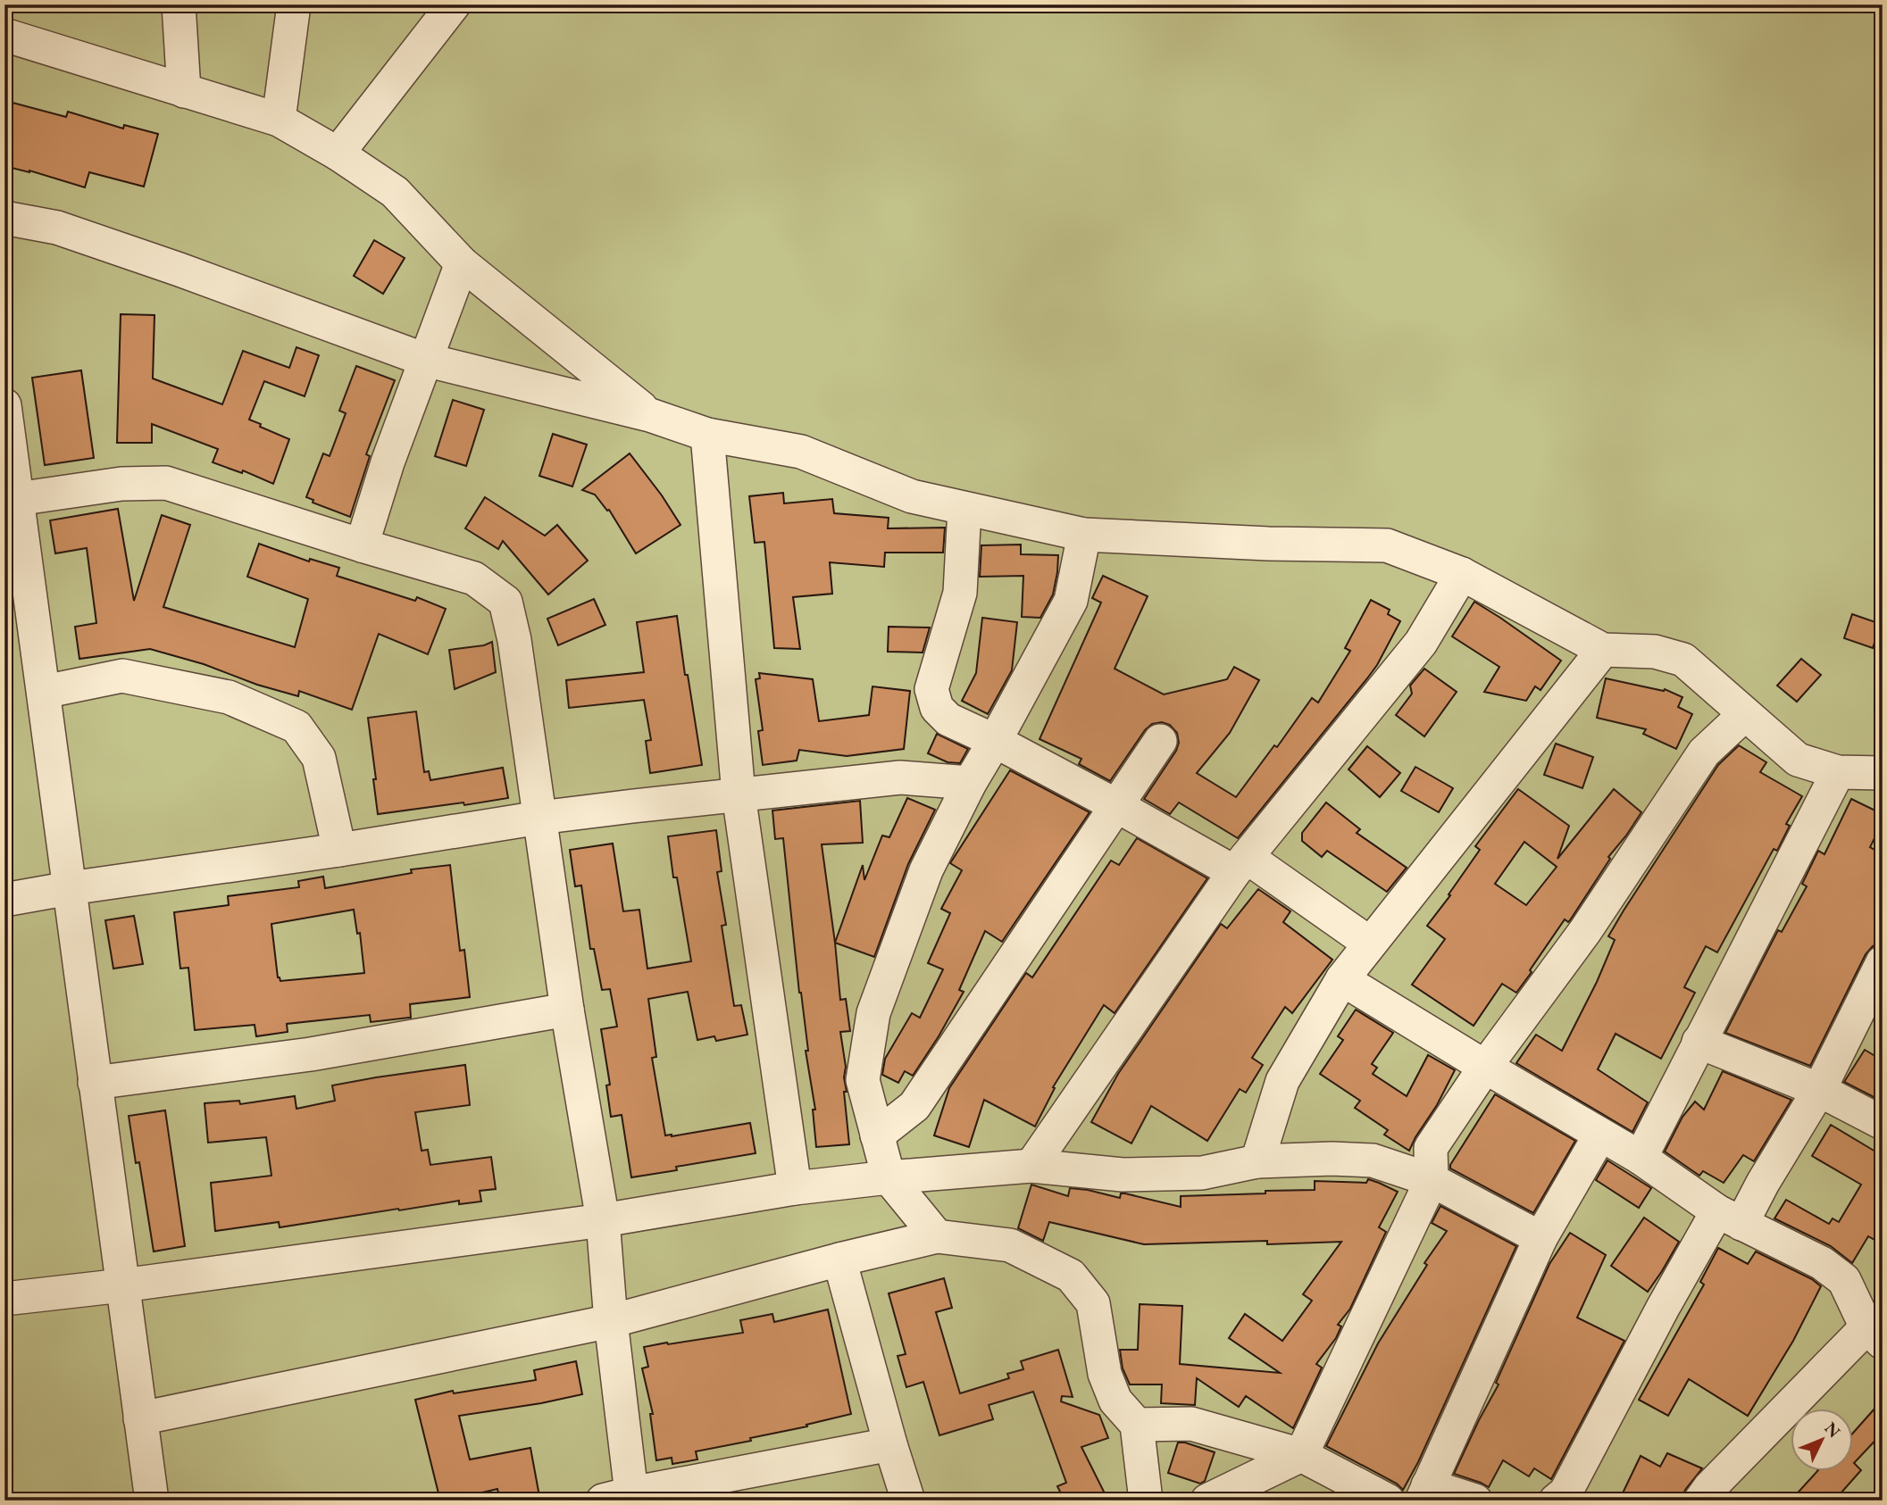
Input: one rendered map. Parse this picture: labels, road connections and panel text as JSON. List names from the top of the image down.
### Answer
{
  "north": "top right"
}
